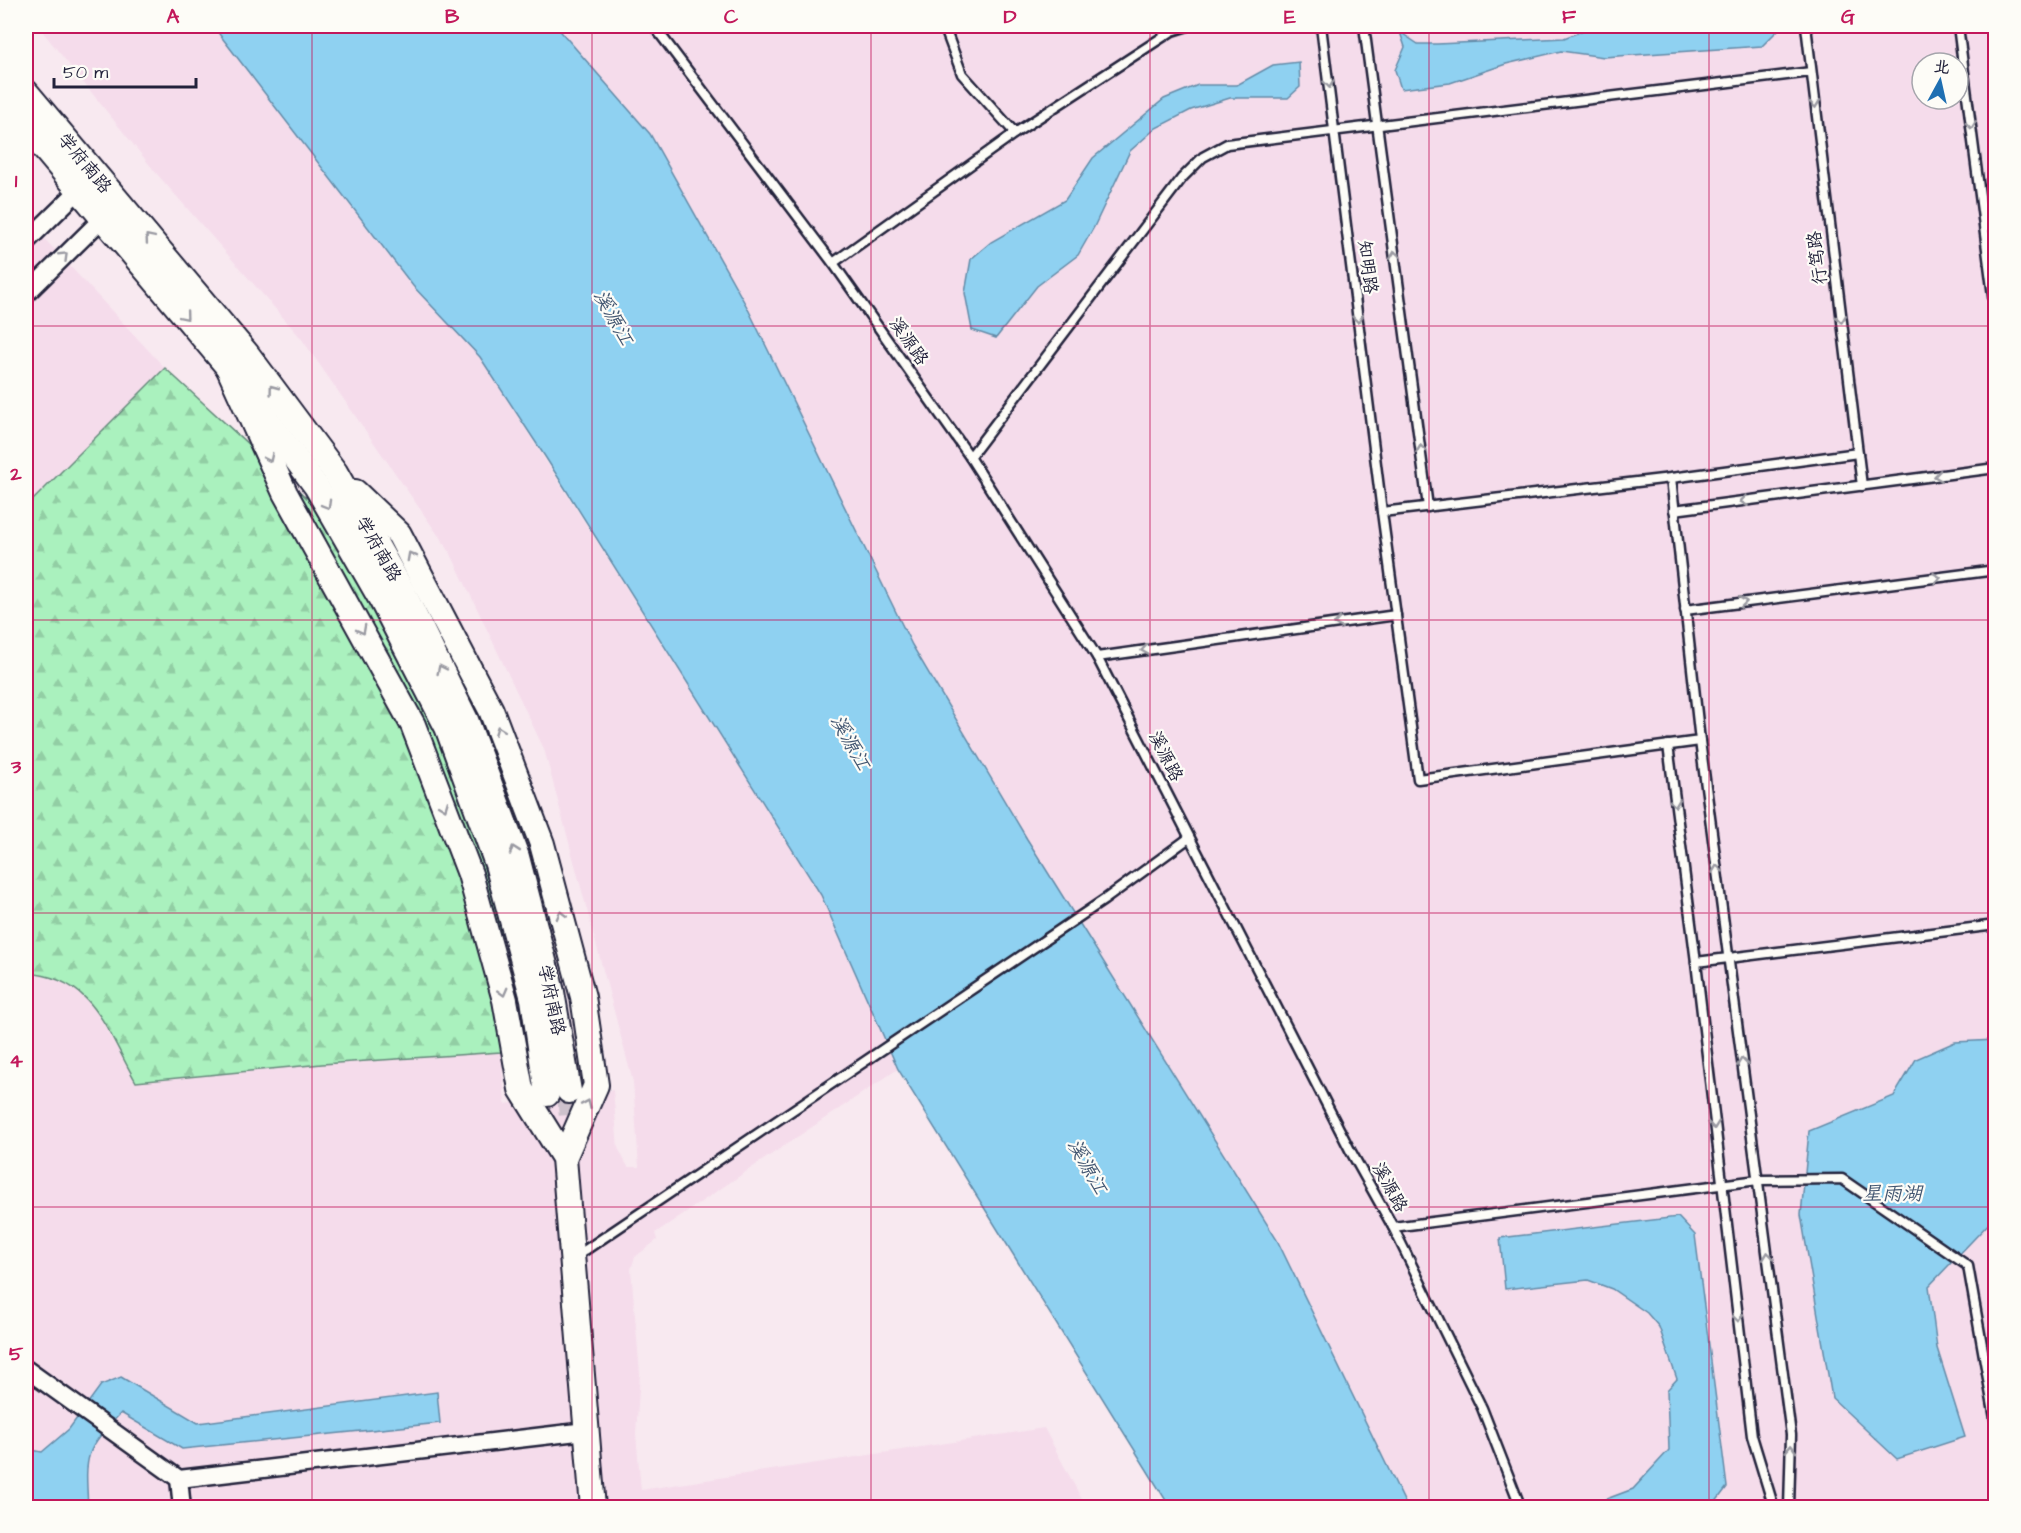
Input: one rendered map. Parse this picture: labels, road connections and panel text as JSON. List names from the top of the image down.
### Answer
{
  "streets": {
    "main road": ["学府南路"],
    "lane": ["行笃路", "知明路", "溪源路"]
  },
  "one_way": ["行笃路"],
  "water": ["溪源江", "星雨湖"],
  "scale_bar": "50 m",
  "north": "top",
  "grid": {
    "columns": [
      "A",
      "B",
      "C",
      "D",
      "E",
      "F",
      "G"
    ],
    "rows": [
      "1",
      "2",
      "3",
      "4",
      "5"
    ]
  }
}
